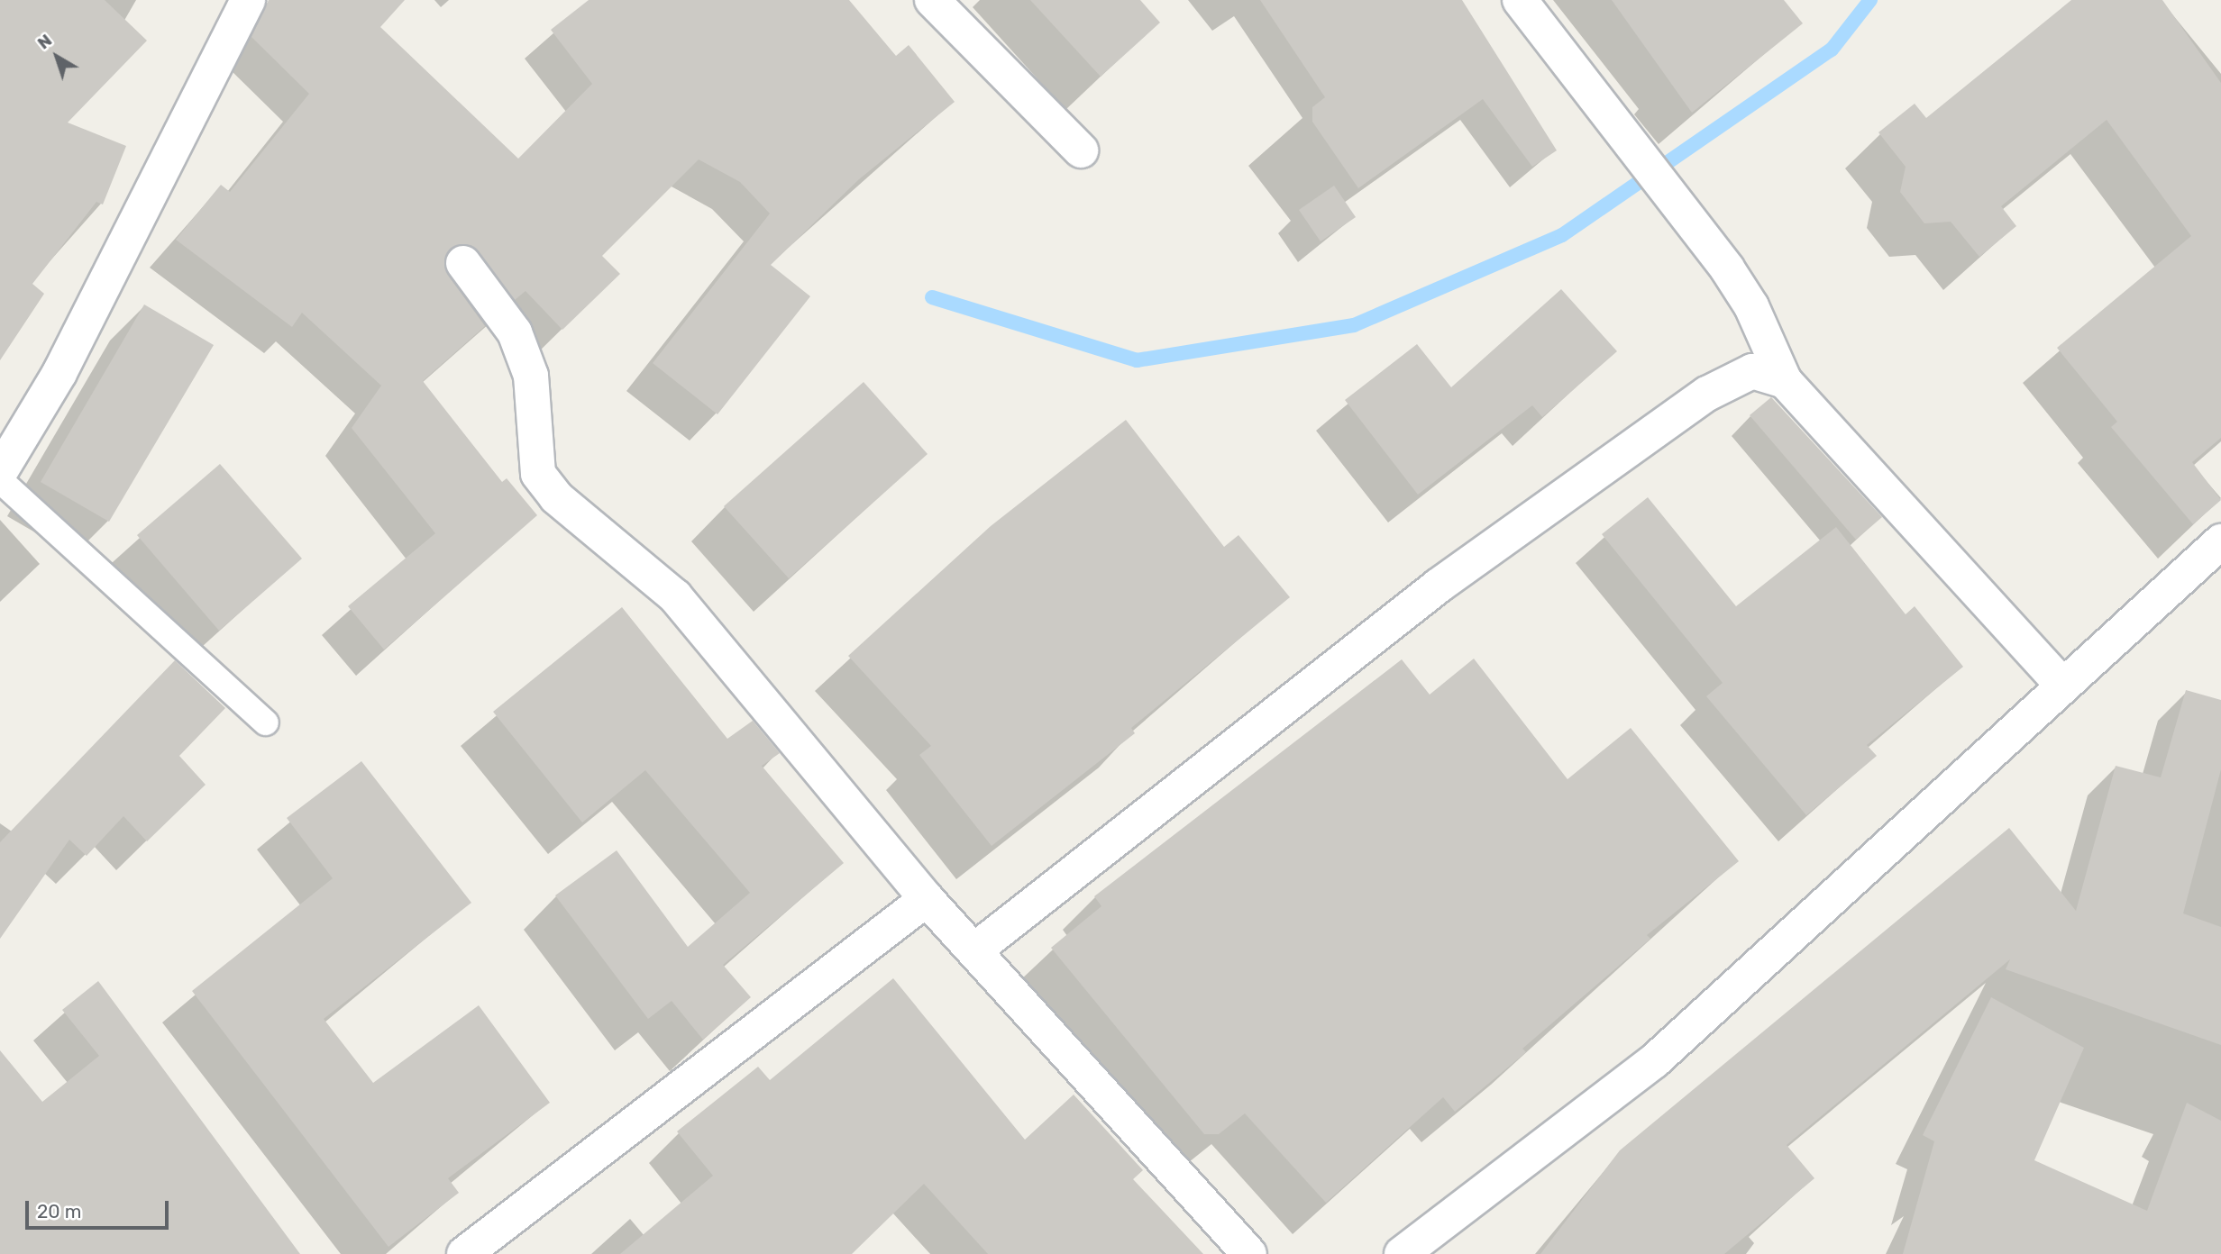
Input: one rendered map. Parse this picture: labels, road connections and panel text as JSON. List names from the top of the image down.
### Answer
{
  "scale_bar": "20 m",
  "north": "top left"
}
